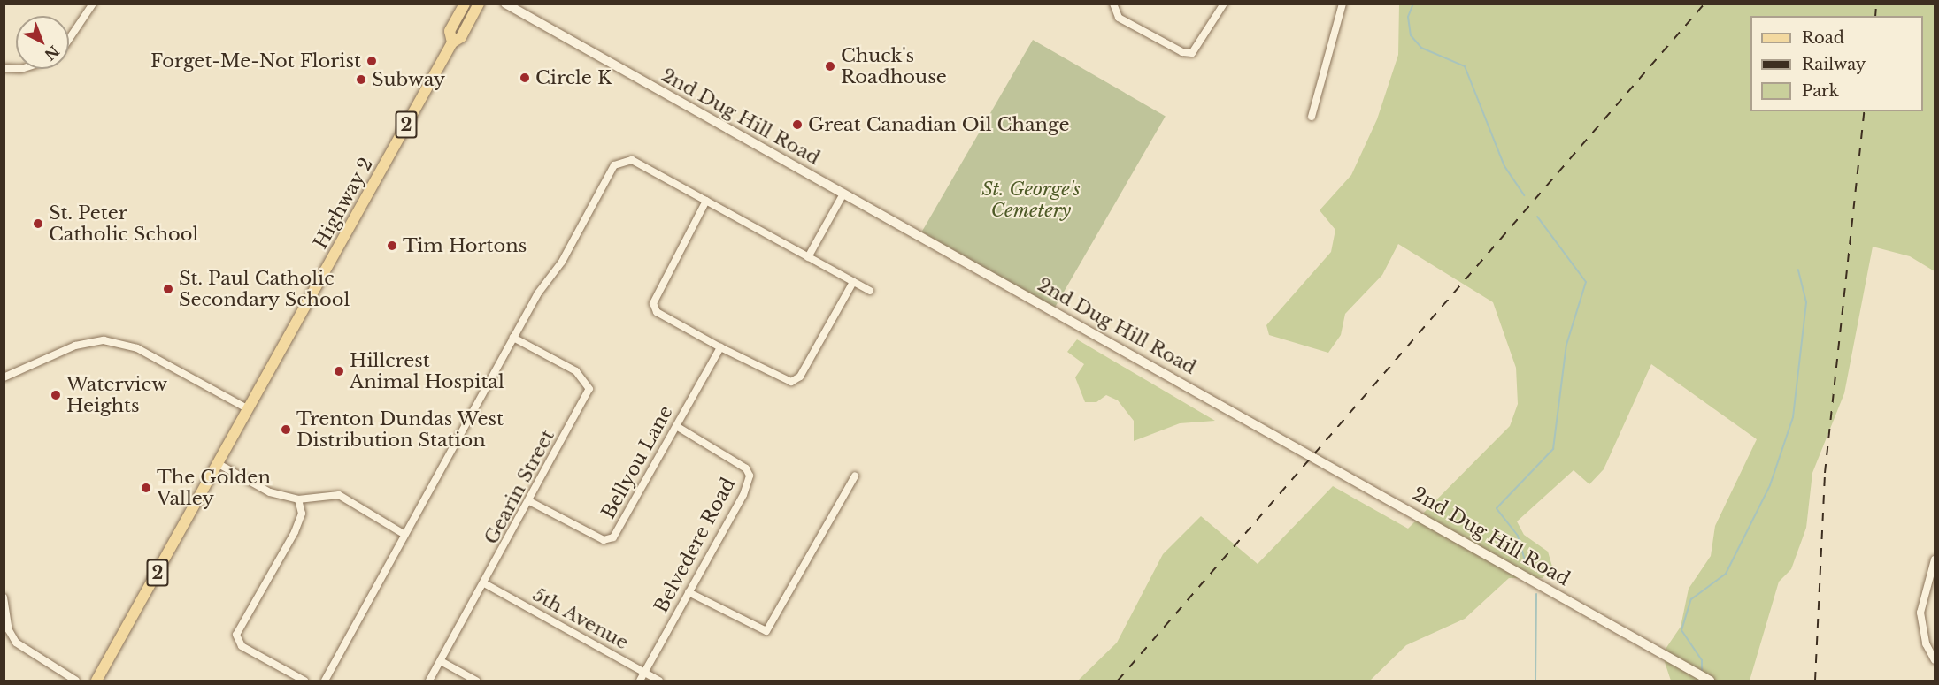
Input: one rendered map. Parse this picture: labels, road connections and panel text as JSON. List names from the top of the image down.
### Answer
{
  "streets": {
    "main road": ["2", "Highway 2"],
    "street": [
      "2nd Dug Hill Road",
      "Bellyou Lane",
      "Gearin Street",
      "Belvedere Road",
      "5th Avenue"
    ]
  },
  "crossings": [
    ["2", "Highway 2"],
    ["Bellyou Lane", "Gearin Street"],
    ["Bellyou Lane", "Belvedere Road"],
    ["Gearin Street", "5th Avenue"],
    ["Belvedere Road", "5th Avenue"]
  ],
  "parks": ["St. George's Cemetery"],
  "places": [
    "Forget-Me-Not Florist",
    "Chuck's Roadhouse",
    "Circle K",
    "Subway",
    "Great Canadian Oil Change",
    "St. Peter Catholic School",
    "Tim Hortons",
    "St. Paul Catholic Secondary School",
    "Hillcrest Animal Hospital",
    "Waterview Heights",
    "Trenton Dundas West Distribution Station",
    "The Golden Valley"
  ],
  "legend": ["Road", "Railway", "Park"],
  "north": "bottom right"
}
